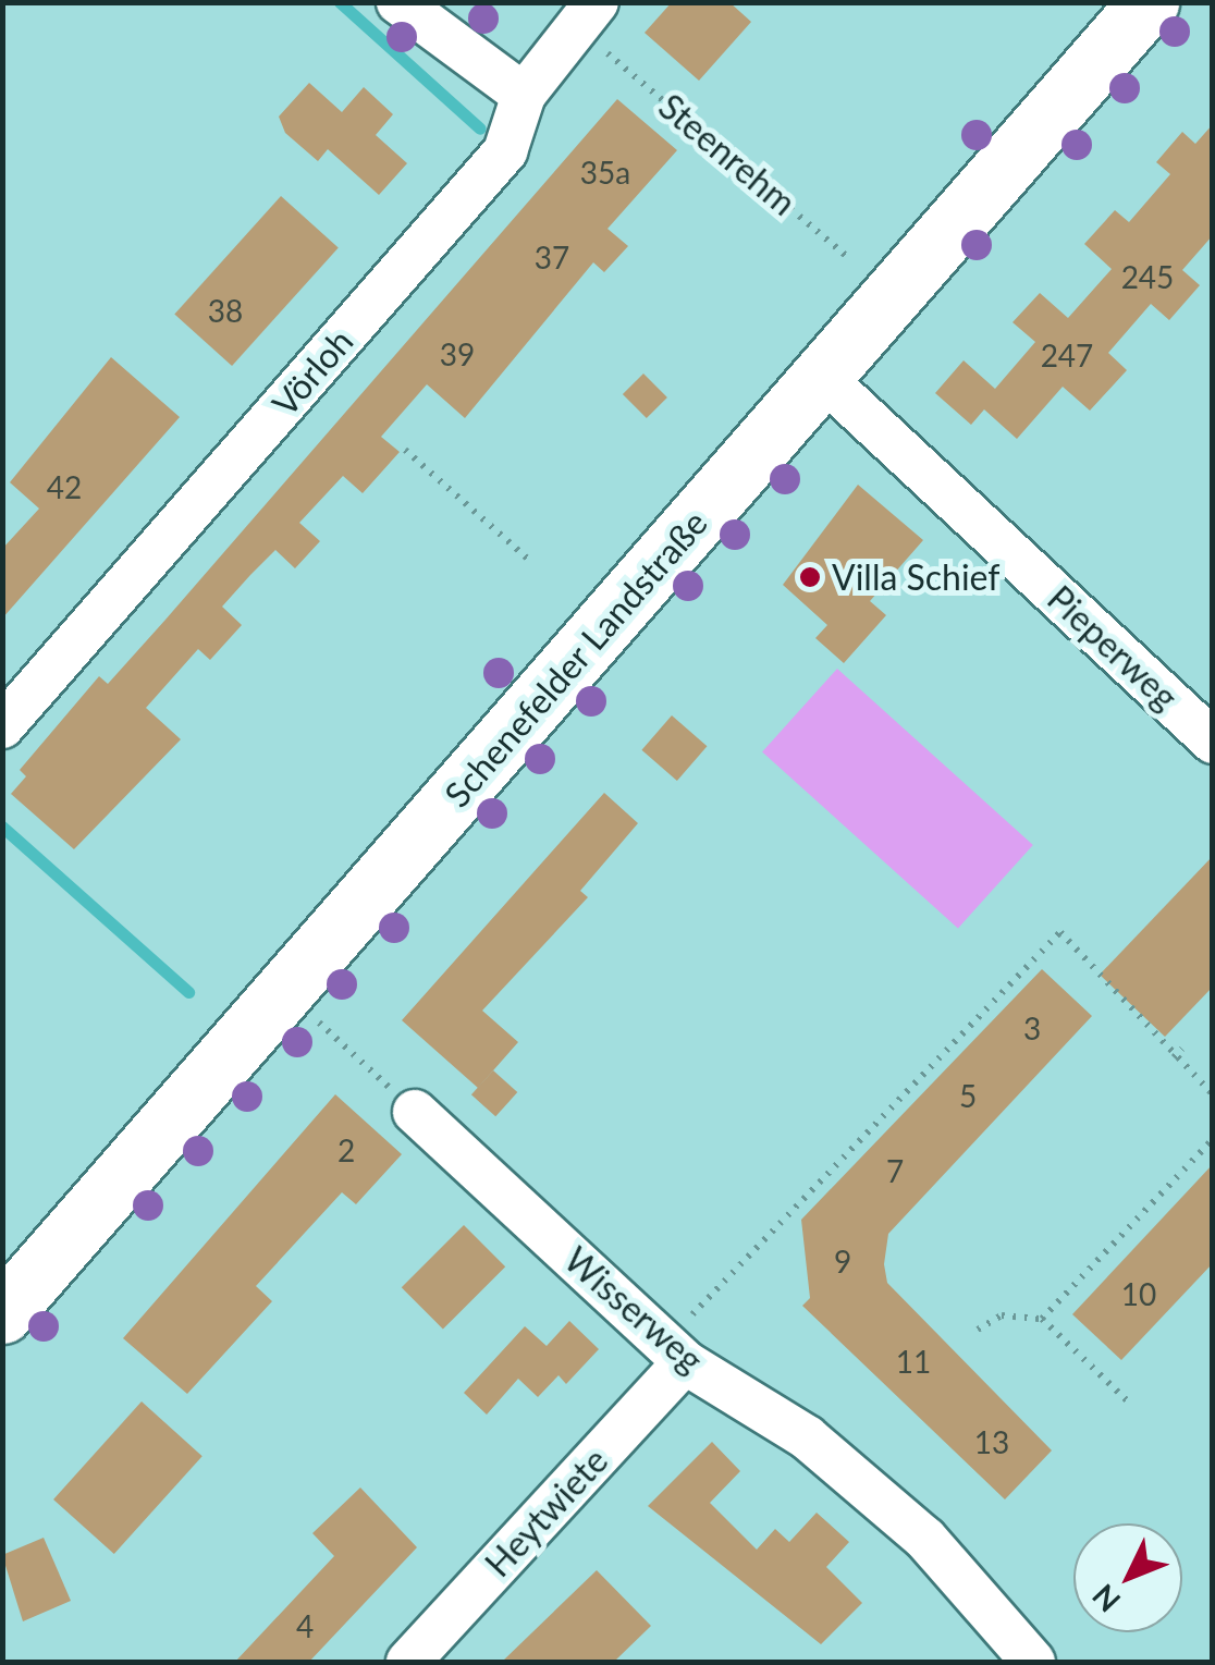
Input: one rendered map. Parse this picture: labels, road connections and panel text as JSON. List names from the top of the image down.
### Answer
{
  "streets": {
    "main road": ["Schenefelder Landstraße"],
    "street": [
      "Vörloh",
      "Pieperweg",
      "Wisserweg",
      "Heytwiete"
    ],
    "path": ["Steenrehm"]
  },
  "crossings": [
    ["Pieperweg", "Schenefelder Landstraße"],
    ["Wisserweg", "Heytwiete"]
  ],
  "places": ["Villa Schief"],
  "house_numbers": [
    "35a",
    "37",
    "245",
    "38",
    "39",
    "247",
    "42",
    "3",
    "5",
    "2",
    "7",
    "9",
    "10",
    "11",
    "13",
    "4"
  ],
  "north": "bottom left"
}
